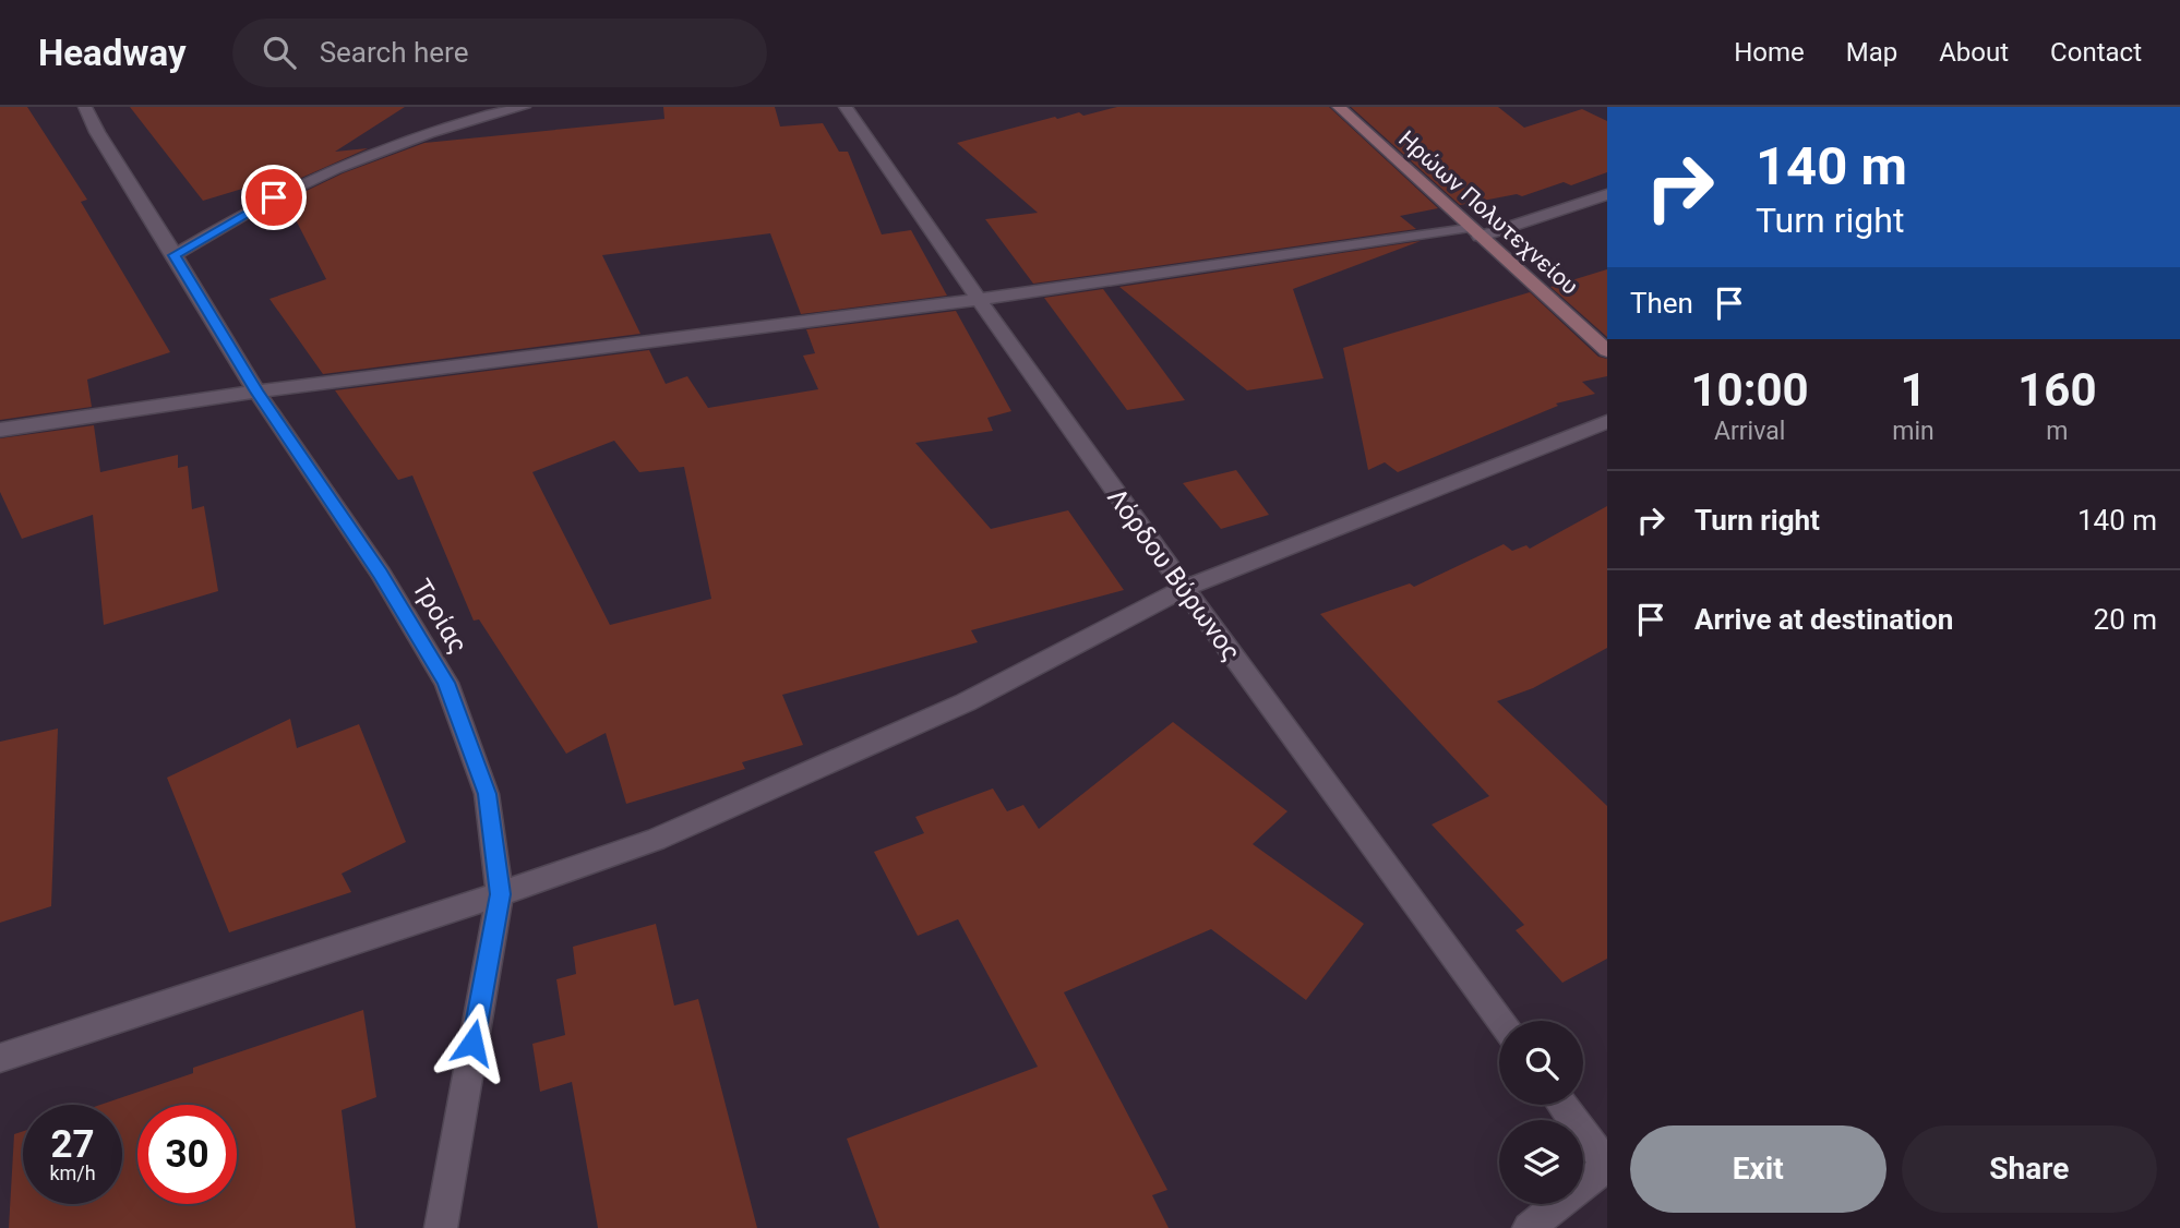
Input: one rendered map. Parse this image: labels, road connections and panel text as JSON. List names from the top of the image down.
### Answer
{
  "streets": {
    "street": ["Ηρώων Πολυτεχνείου", "Λόρδου Βύρωνος", "Τροίας"]
  },
  "page": {
    "header": "Headway",
    "search": "Search here",
    "nav": [
      "Home",
      "Map",
      "About",
      "Contact"
    ],
    "turn": ["140 m", "Turn right"],
    "then": "Then",
    "eta": [
      "10:00",
      "Arrival",
      "1",
      "min",
      "160",
      "m"
    ],
    "list": [
      {
        "name": "Turn right",
        "value": "140 m"
      },
      {
        "name": "Arrive at destination",
        "value": "20 m"
      }
    ],
    "speed": "27 km/h",
    "limit": "30",
    "buttons": ["Exit", "Share"]
  }
}
